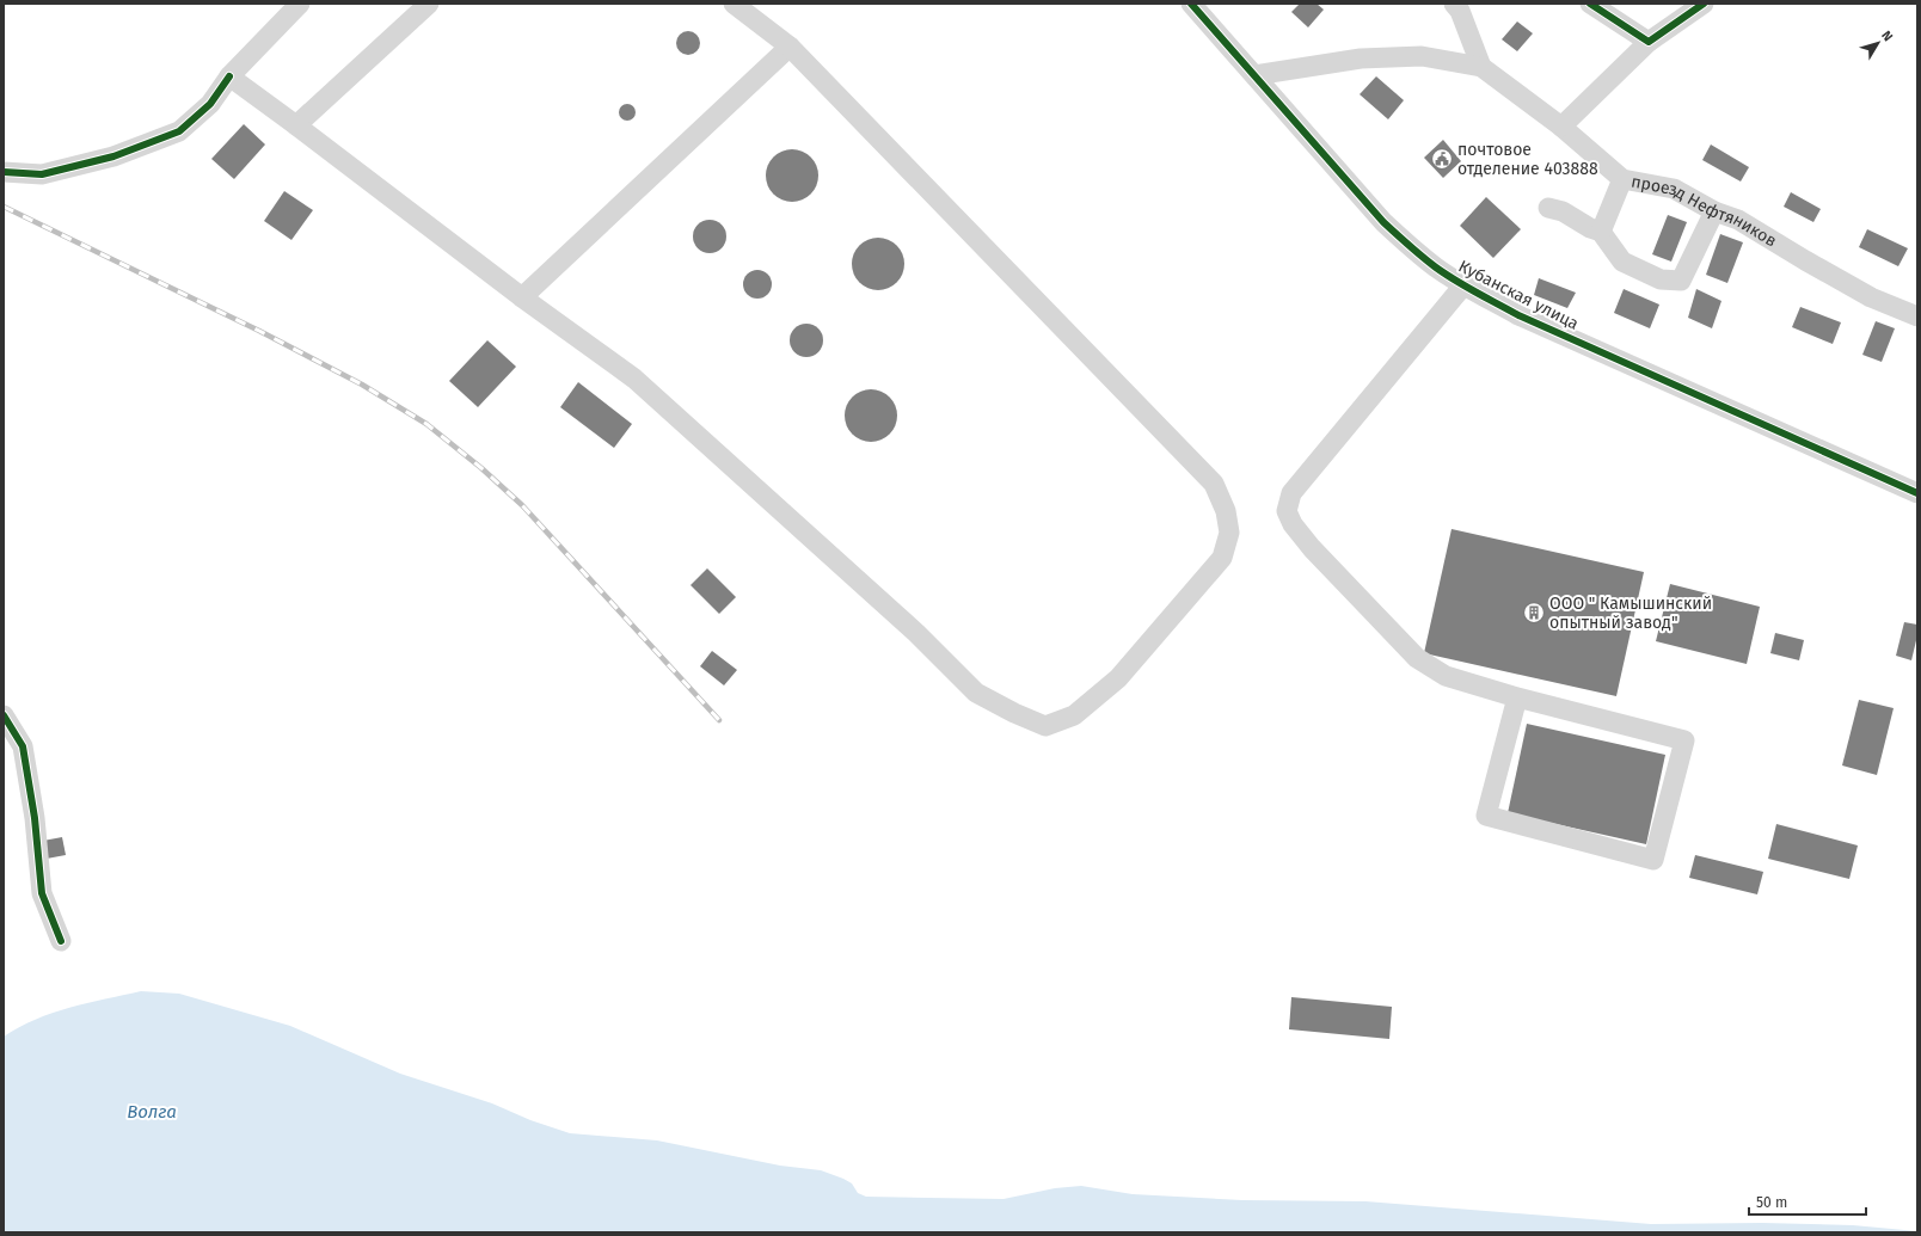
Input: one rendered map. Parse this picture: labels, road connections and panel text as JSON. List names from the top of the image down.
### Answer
{
  "streets": {
    "street": ["проезд Нефтяников", "Кубанская улица"]
  },
  "crossings": [
    ["проезд Нефтяников", "Кубанская улица"]
  ],
  "water": ["Волга"],
  "places": {
    "public building": ["почтовое отделение 403888"],
    "building": ["ООО \" Камышинский опытный завод\""]
  },
  "scale_bar": "50 m",
  "north": "top right"
}
